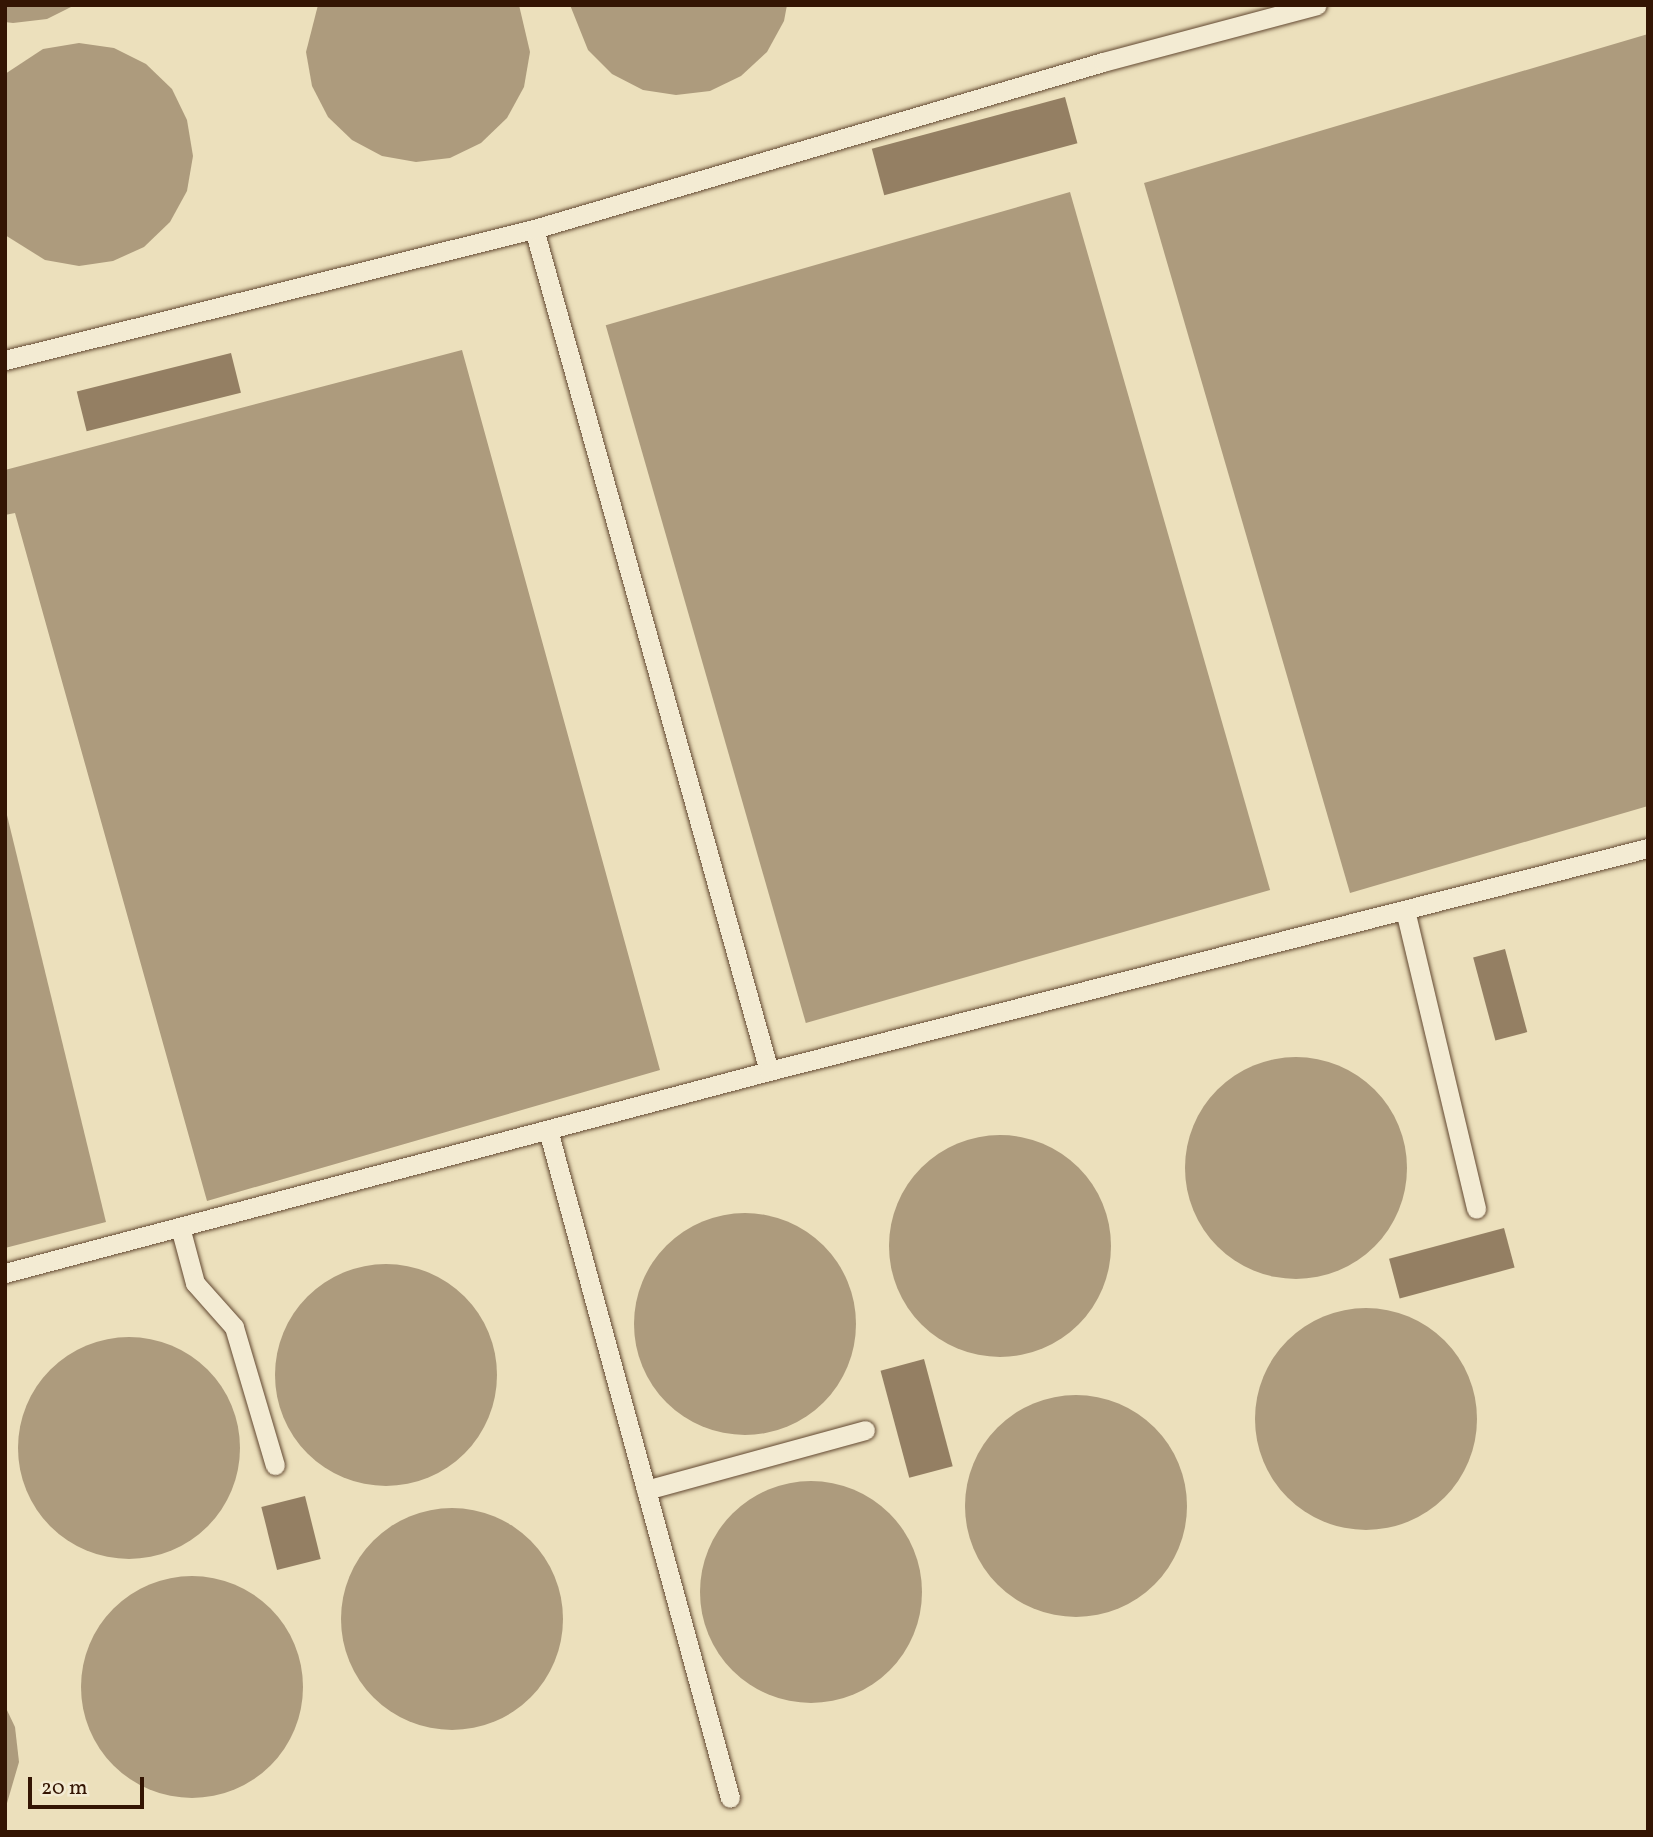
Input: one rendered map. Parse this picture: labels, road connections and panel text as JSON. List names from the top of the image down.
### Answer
{
  "scale_bar": "20 m"
}
